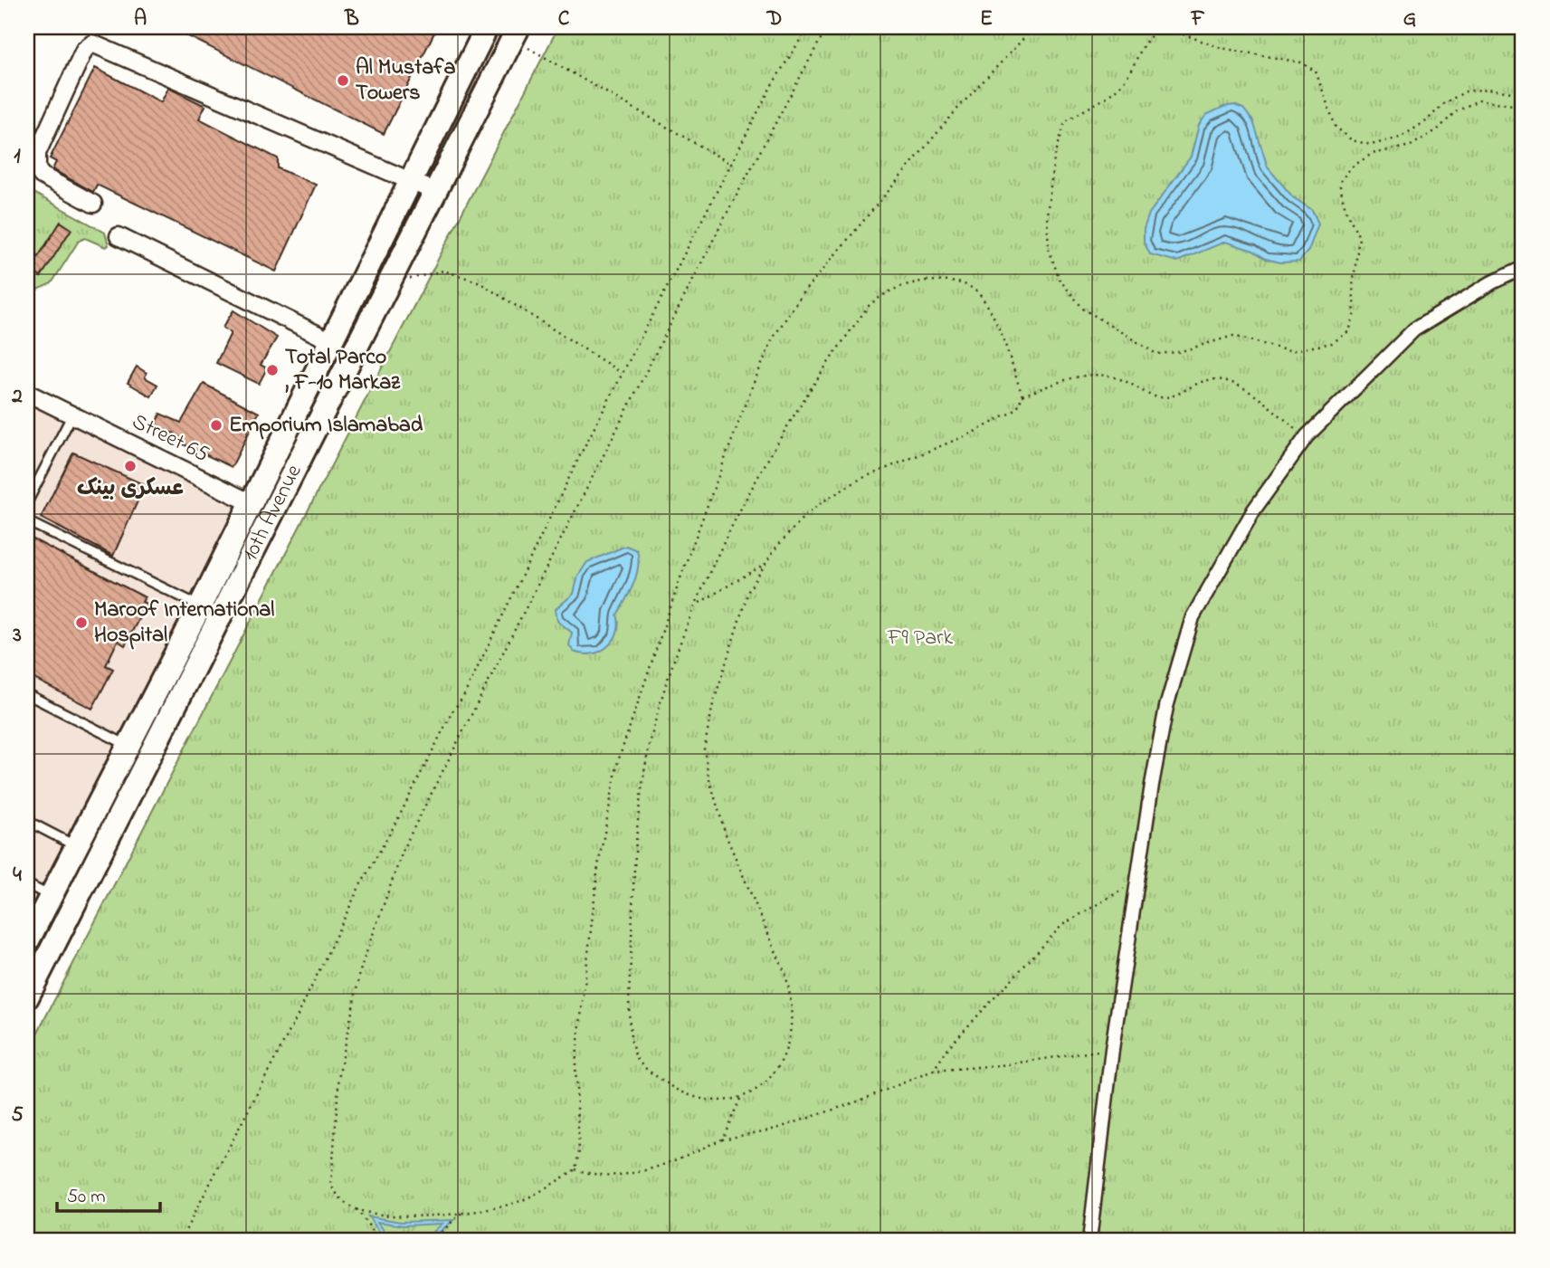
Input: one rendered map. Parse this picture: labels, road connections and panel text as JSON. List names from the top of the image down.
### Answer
{
  "streets": {
    "main road": ["10th Avenue"],
    "street": ["Street 65"]
  },
  "crossings": [
    ["Street 65", "10th Avenue"]
  ],
  "parks": ["F9 Park"],
  "places": [
    "Al Mustafa Towers",
    "Total Parco , F-10 Markaz",
    "Emporium Islamabad",
    "عسکری بینک",
    "Maroof International Hospital"
  ],
  "scale_bar": "50 m",
  "grid": {
    "columns": [
      "A",
      "B",
      "C",
      "D",
      "E",
      "F",
      "G"
    ],
    "rows": [
      "1",
      "2",
      "3",
      "4",
      "5"
    ]
  }
}
